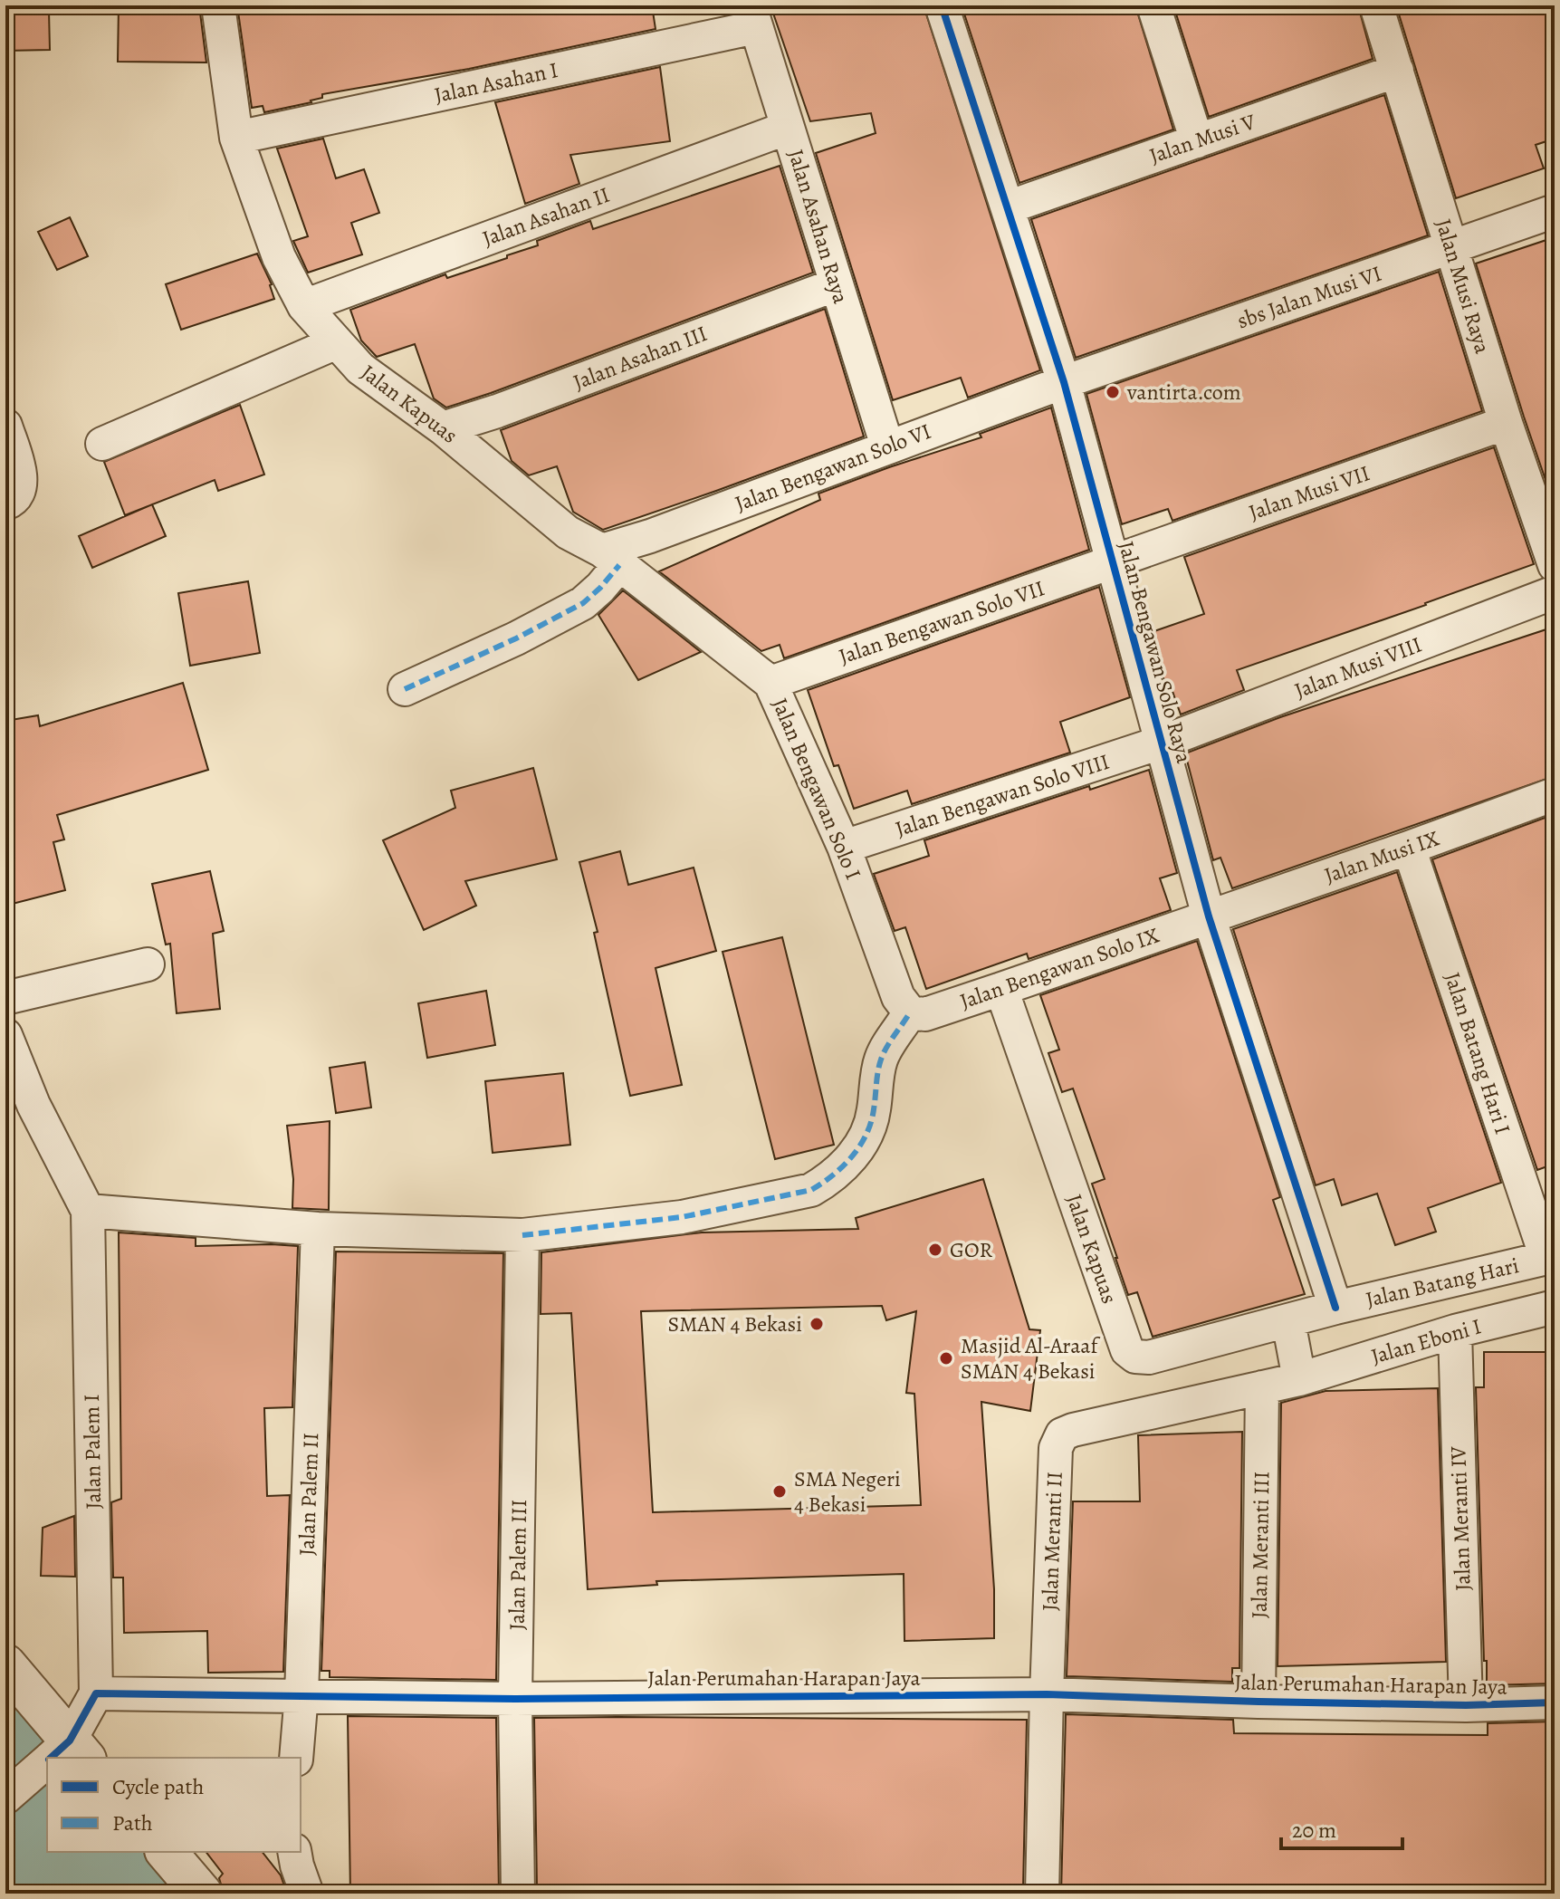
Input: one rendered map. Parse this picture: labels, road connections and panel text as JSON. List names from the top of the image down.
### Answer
{
  "streets": {
    "street": [
      "Jalan Asahan I",
      "Jalan Musi V",
      "Jalan Asahan II",
      "Jalan Asahan Raya",
      "Jalan Musi Raya",
      "sbs Jalan Musi VI",
      "Jalan Asahan III",
      "Jalan Kapuas",
      "Jalan Bengawan Solo VI",
      "Jalan Musi VII",
      "Jalan Bengawan Solo VII",
      "Jalan Bengawan Solo Raya",
      "Jalan Musi VIII",
      "Jalan Bengawan Solo I",
      "Jalan Bengawan Solo VIII",
      "Jalan Musi IX",
      "Jalan Bengawan Solo IX",
      "Jalan Batang Hari I",
      "Jalan Batang Hari",
      "Jalan Eboni I",
      "Jalan Palem I",
      "Jalan Palem II",
      "Jalan Meranti IV",
      "Jalan Meranti II",
      "Jalan Meranti III",
      "Jalan Palem III",
      "Jalan Perumahan Harapan Jaya"
    ]
  },
  "crossings": [
    ["Jalan Asahan I", "Jalan Asahan Raya"],
    ["Jalan Asahan I", "Jalan Kapuas"],
    ["Jalan Musi V", "Jalan Musi Raya"],
    ["Jalan Musi V", "Jalan Bengawan Solo Raya"],
    ["Jalan Asahan II", "Jalan Asahan Raya"],
    ["Jalan Asahan II", "Jalan Kapuas"],
    ["Jalan Asahan Raya", "Jalan Asahan III"],
    ["Jalan Asahan Raya", "Jalan Bengawan Solo VI"],
    ["Jalan Musi Raya", "sbs Jalan Musi VI"],
    ["Jalan Musi Raya", "Jalan Musi VII"],
    ["sbs Jalan Musi VI", "Jalan Bengawan Solo VI"],
    ["sbs Jalan Musi VI", "Jalan Bengawan Solo Raya"],
    ["Jalan Asahan III", "Jalan Kapuas"],
    ["Jalan Kapuas", "Jalan Bengawan Solo VI"],
    ["Jalan Kapuas", "Jalan Bengawan Solo I"],
    ["Jalan Kapuas", "Jalan Bengawan Solo IX"],
    ["Jalan Kapuas", "Jalan Batang Hari"],
    ["Jalan Bengawan Solo VI", "Jalan Bengawan Solo Raya"],
    ["Jalan Bengawan Solo VI", "Jalan Bengawan Solo I"],
    ["Jalan Musi VII", "Jalan Bengawan Solo VII"],
    ["Jalan Musi VII", "Jalan Bengawan Solo Raya"],
    ["Jalan Bengawan Solo VII", "Jalan Bengawan Solo Raya"],
    ["Jalan Bengawan Solo VII", "Jalan Bengawan Solo I"],
    ["Jalan Bengawan Solo Raya", "Jalan Musi VIII"],
    ["Jalan Bengawan Solo Raya", "Jalan Bengawan Solo VIII"],
    ["Jalan Bengawan Solo Raya", "Jalan Musi IX"],
    ["Jalan Bengawan Solo Raya", "Jalan Bengawan Solo IX"],
    ["Jalan Bengawan Solo Raya", "Jalan Batang Hari"],
    ["Jalan Musi VIII", "Jalan Bengawan Solo VIII"],
    ["Jalan Bengawan Solo I", "Jalan Bengawan Solo VIII"],
    ["Jalan Bengawan Solo I", "Jalan Bengawan Solo IX"],
    ["Jalan Musi IX", "Jalan Bengawan Solo IX"],
    ["Jalan Musi IX", "Jalan Batang Hari I"],
    ["Jalan Batang Hari I", "Jalan Batang Hari"],
    ["Jalan Eboni I", "Jalan Meranti IV"],
    ["Jalan Eboni I", "Jalan Meranti II"],
    ["Jalan Palem I", "Jalan Perumahan Harapan Jaya"],
    ["Jalan Palem II", "Jalan Perumahan Harapan Jaya"],
    ["Jalan Meranti IV", "Jalan Perumahan Harapan Jaya"],
    ["Jalan Meranti II", "Jalan Meranti III"],
    ["Jalan Meranti II", "Jalan Perumahan Harapan Jaya"],
    ["Jalan Meranti III", "Jalan Perumahan Harapan Jaya"],
    ["Jalan Palem III", "Jalan Perumahan Harapan Jaya"]
  ],
  "places": [
    "vantirta.com",
    "GOR",
    "SMAN 4 Bekasi",
    "Masjid Al-Araaf SMAN 4 Bekasi",
    "SMA Negeri 4 Bekasi"
  ],
  "legend": ["Cycle path", "Path"],
  "scale_bar": "20 m"
}
